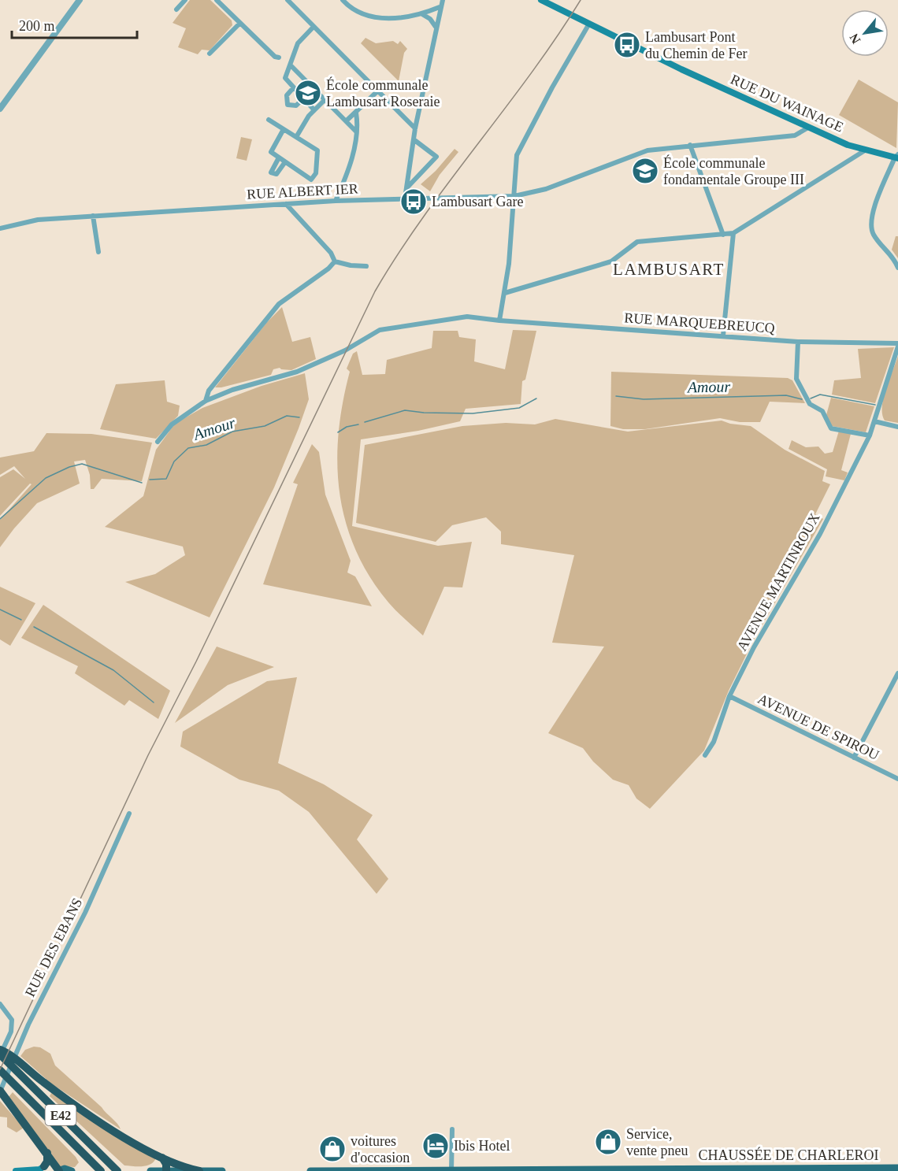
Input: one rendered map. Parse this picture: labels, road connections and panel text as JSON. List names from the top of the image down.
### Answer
{
  "streets": {
    "highway": ["E42"],
    "main road": ["RUE DU WAINAGE", "CHAUSSÉE DE CHARLEROI"],
    "street": [
      "RUE ALBERT IER",
      "RUE MARQUEBREUCQ",
      "AVENUE MARTINROUX",
      "AVENUE DE SPIROU",
      "RUE DES EBANS"
    ]
  },
  "crossings": [
    ["RUE DU WAINAGE", "RUE ALBERT IER"],
    ["AVENUE MARTINROUX", "AVENUE DE SPIROU"]
  ],
  "districts": ["LAMBUSART"],
  "water": ["Amour"],
  "places": {
    "bus stop": ["Lambusart Pont du Chemin de Fer", "Lambusart Gare"],
    "school or university": ["École communale Lambusart Roseraie", "École communale fondamentale Groupe III"],
    "shop": ["Service, vente pneu", "voitures d'occasion"],
    "hotel": ["Ibis Hotel"]
  },
  "scale_bar": "200 m",
  "north": "bottom left"
}
